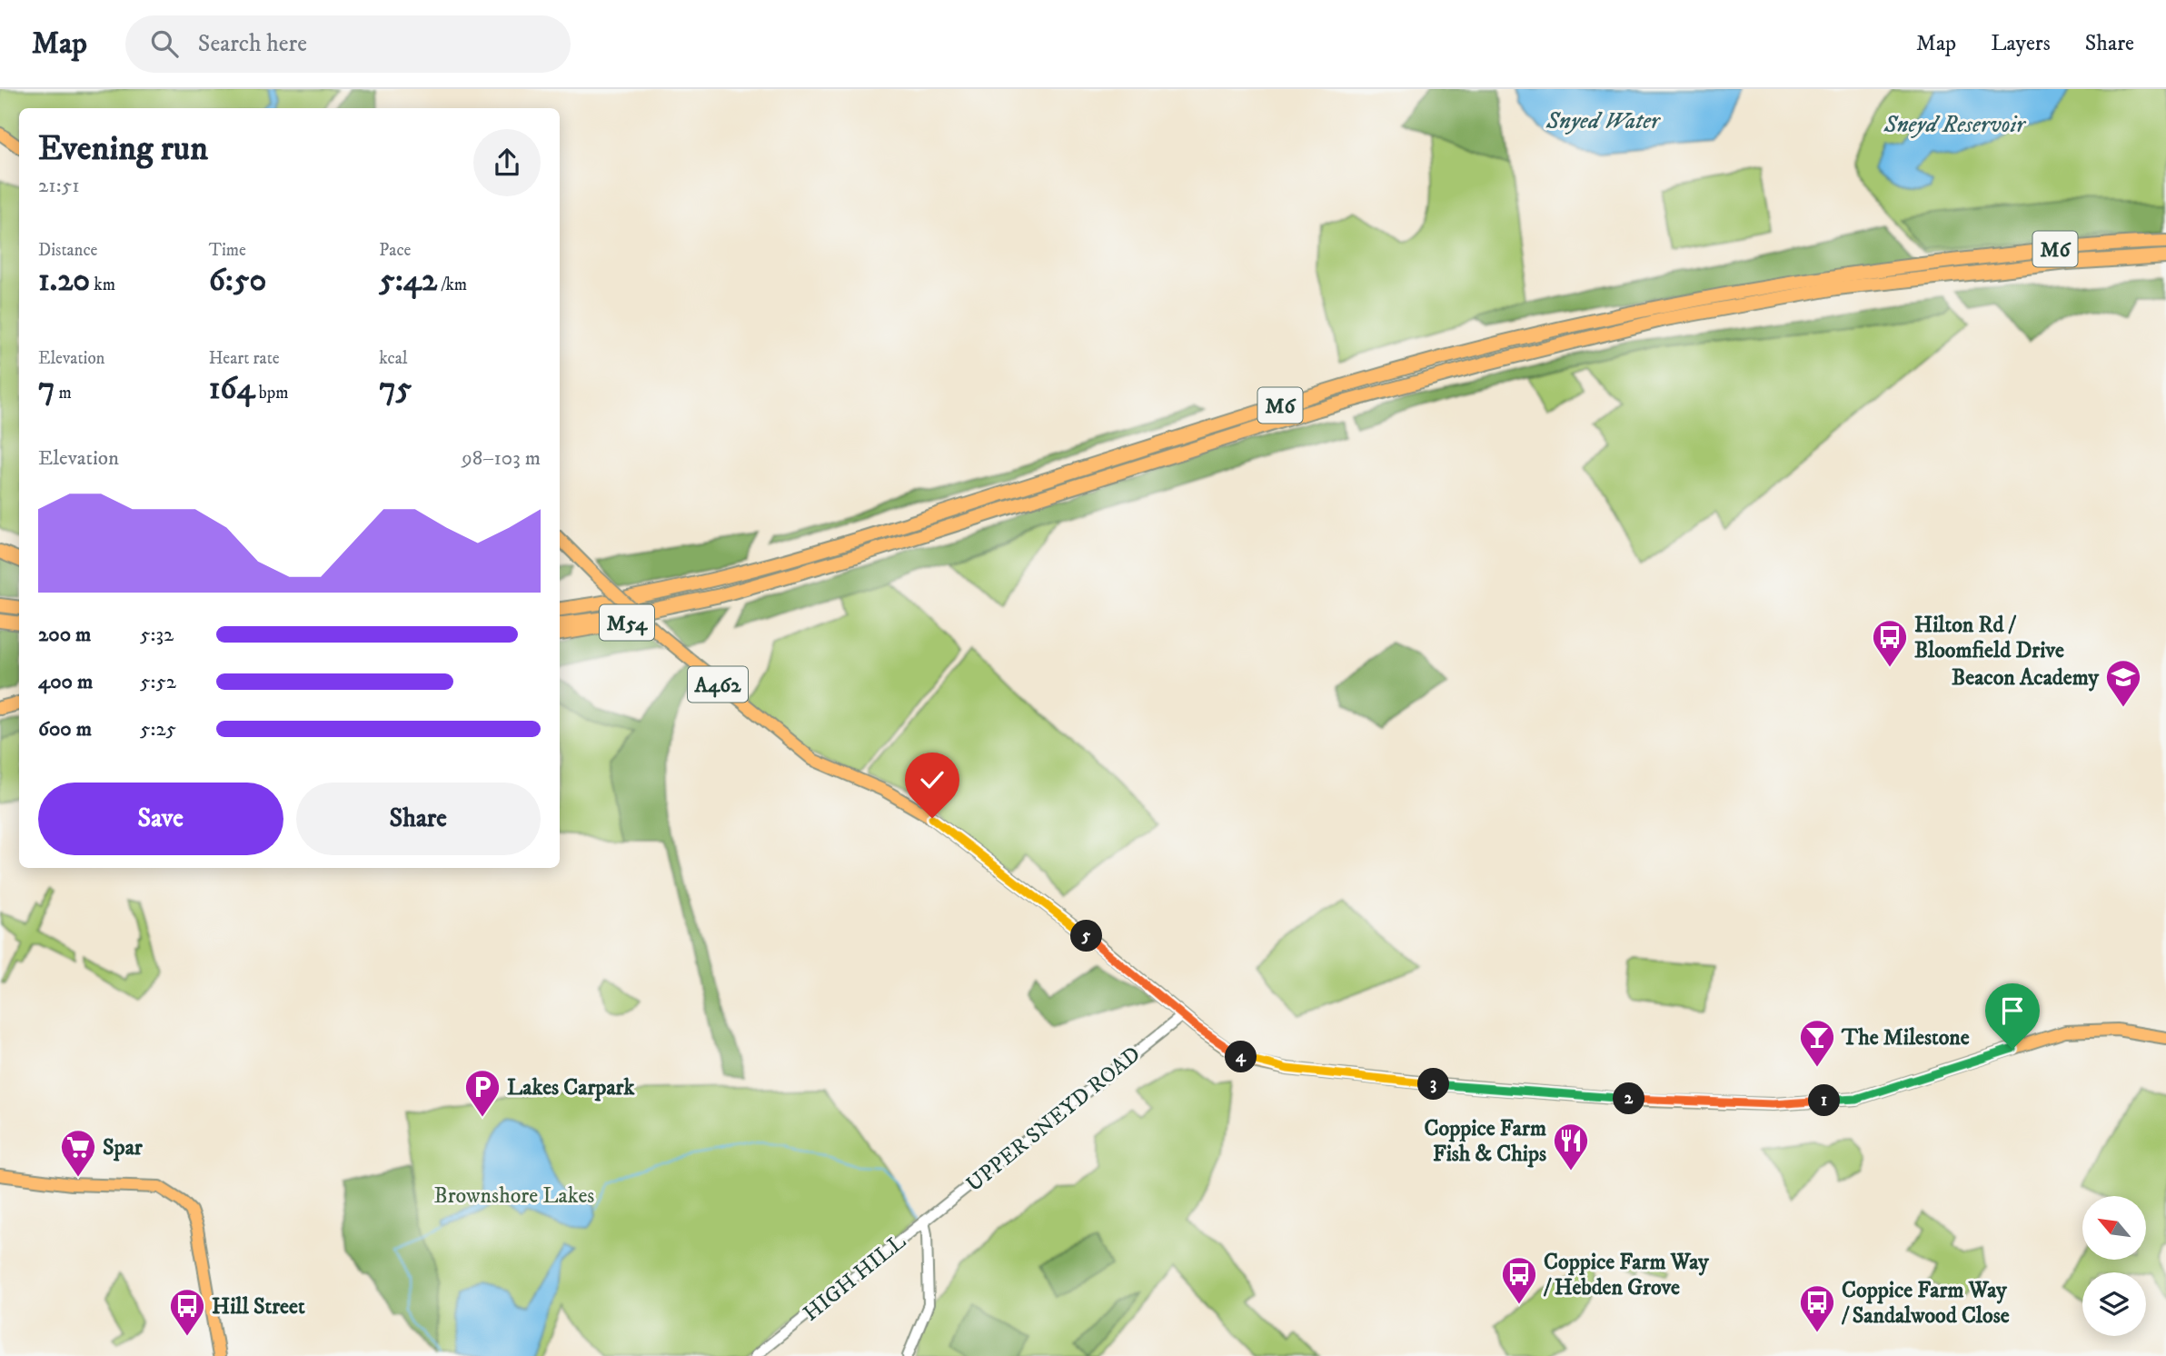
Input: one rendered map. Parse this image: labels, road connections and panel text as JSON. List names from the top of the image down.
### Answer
{
  "streets": {
    "highway": ["M6", "M54"],
    "main road": ["A462"],
    "street": ["UPPER SNEYD ROAD", "HIGH HILL"]
  },
  "crossings": [
    ["M6", "M54"],
    ["A462", "UPPER SNEYD ROAD"],
    ["UPPER SNEYD ROAD", "HIGH HILL"]
  ],
  "water": ["Snyed Water", "Sneyd Reservoir"],
  "parks": ["Brownshore Lakes"],
  "places": {
    "bus stop": [
      "Hilton Rd / Bloomfield Drive",
      "Coppice Farm Way / Hebden Grove",
      "Coppice Farm Way / Sandalwood Close",
      "Hill Street"
    ],
    "school or university": ["Beacon Academy"],
    "bar": ["The Milestone"],
    "parking": ["Lakes Carpark"],
    "restaurant": ["Coppice Farm Fish & Chips"],
    "supermarket": ["Spar"]
  },
  "north": "top left",
  "page": {
    "header": "Map",
    "search": "Search here",
    "nav": ["Map", "Layers", "Share"],
    "heading": ["Evening run", "21:51"],
    "stats": [
      ["Distance", "1.20 km"],
      ["Time", "6:50"],
      ["Pace", "5:42 /km"],
      ["Elevation", "7 m"],
      ["Heart rate", "164 bpm"],
      ["kcal", "75"]
    ],
    "chart": ["Elevation", "98–103 m"],
    "list": [
      {
        "name": "200 m",
        "note": "5:32"
      },
      {
        "name": "400 m",
        "note": "5:52"
      },
      {
        "name": "600 m",
        "note": "5:25"
      }
    ],
    "buttons": ["Save", "Share"],
    "pins": [
      "5",
      "4",
      "3",
      "2",
      "1"
    ]
  }
}
